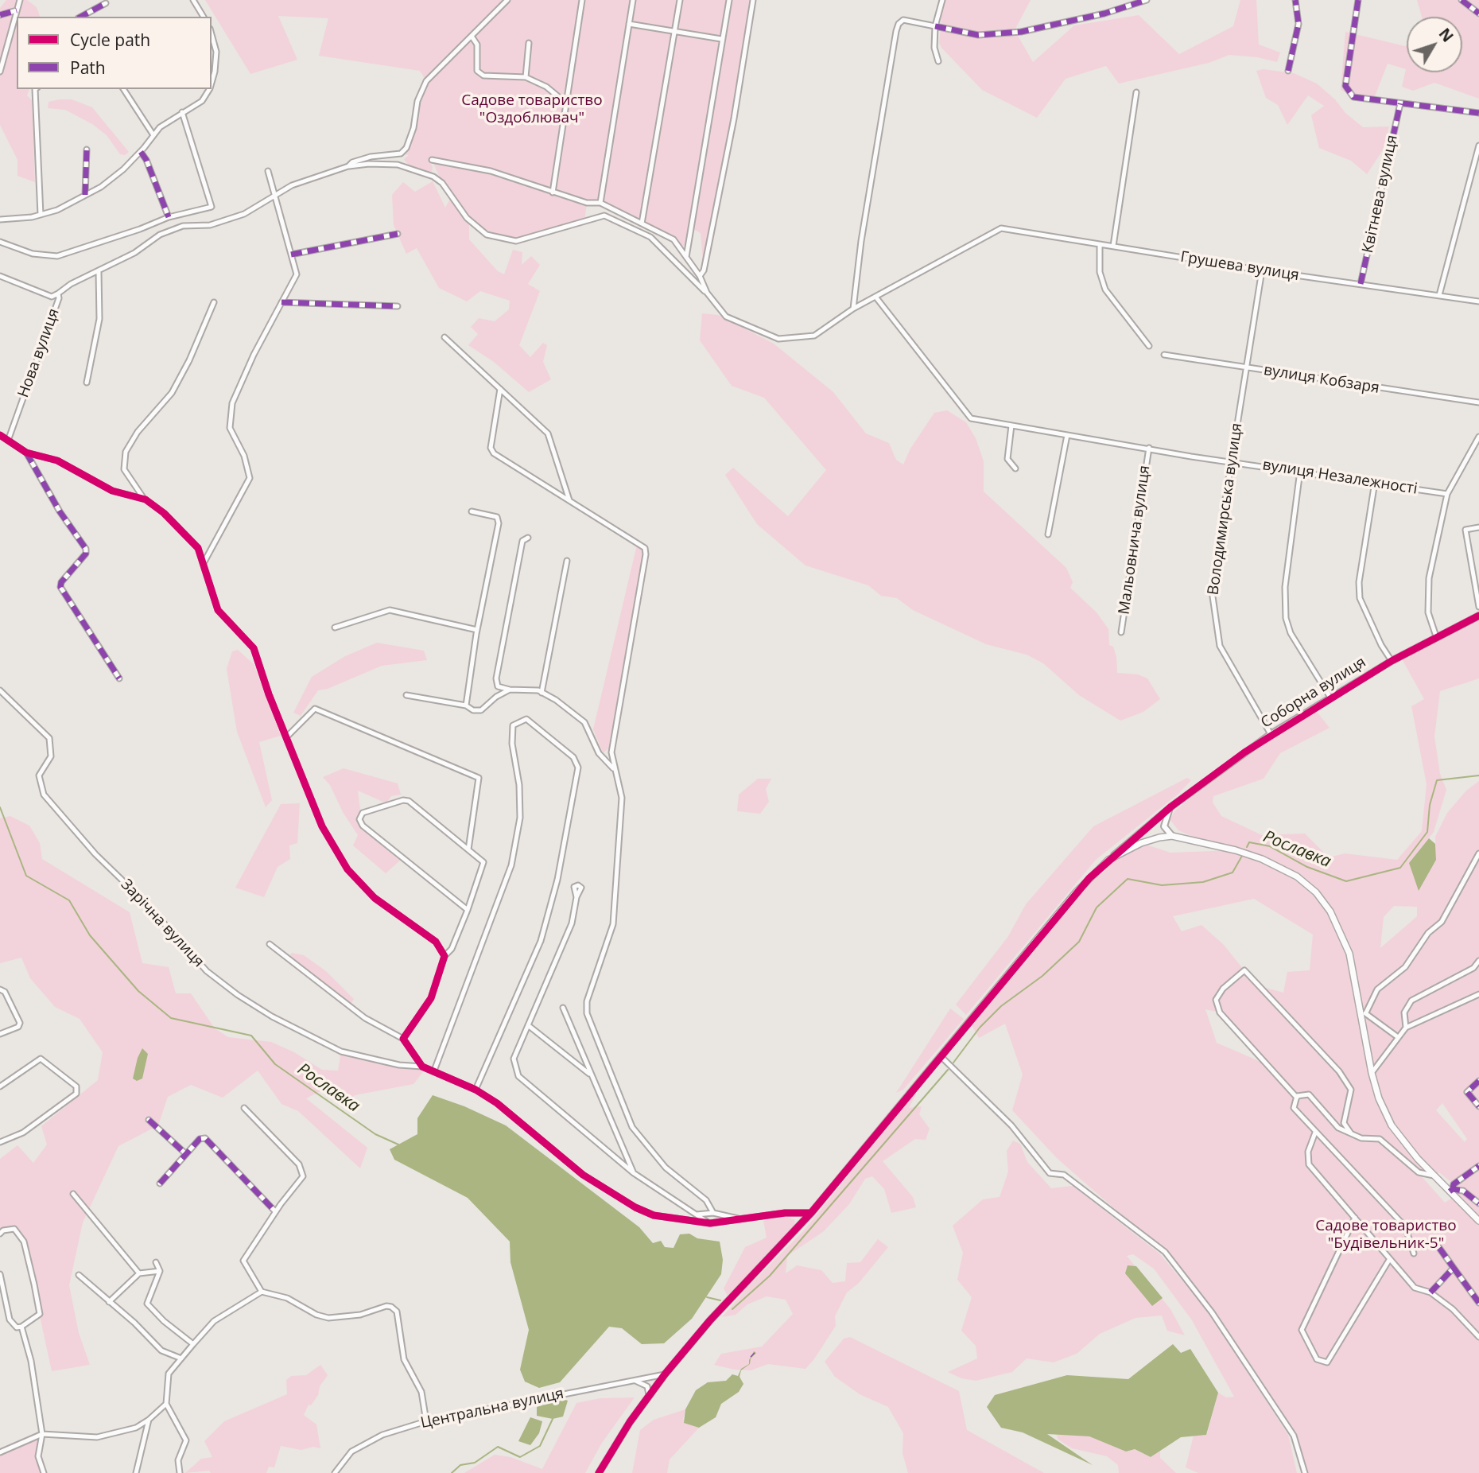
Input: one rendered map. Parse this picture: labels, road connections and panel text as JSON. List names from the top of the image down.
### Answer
{
  "streets": {
    "street": [
      "Квітнева вулиця",
      "Грушева вулиця",
      "Нова вулиця",
      "вулиця Кобзаря",
      "вулиця Незалежності",
      "Володимирська вулиця",
      "Мальовнича вулиця",
      "Соборна вулиця",
      "Зарічна вулиця",
      "Центральна вулиця"
    ]
  },
  "crossings": [
    ["Квітнева вулиця", "Грушева вулиця"],
    ["Грушева вулиця", "вулиця Незалежності"],
    ["Грушева вулиця", "Володимирська вулиця"],
    ["вулиця Кобзаря", "Володимирська вулиця"],
    ["вулиця Незалежності", "Володимирська вулиця"],
    ["вулиця Незалежності", "Мальовнича вулиця"],
    ["Володимирська вулиця", "Соборна вулиця"]
  ],
  "water": ["Рославка"],
  "parks": ["Садове товариство \"Оздоблювач\"", "Садове товариство \"Будівельник-5\""],
  "legend": ["Cycle path", "Path"],
  "north": "top right"
}
